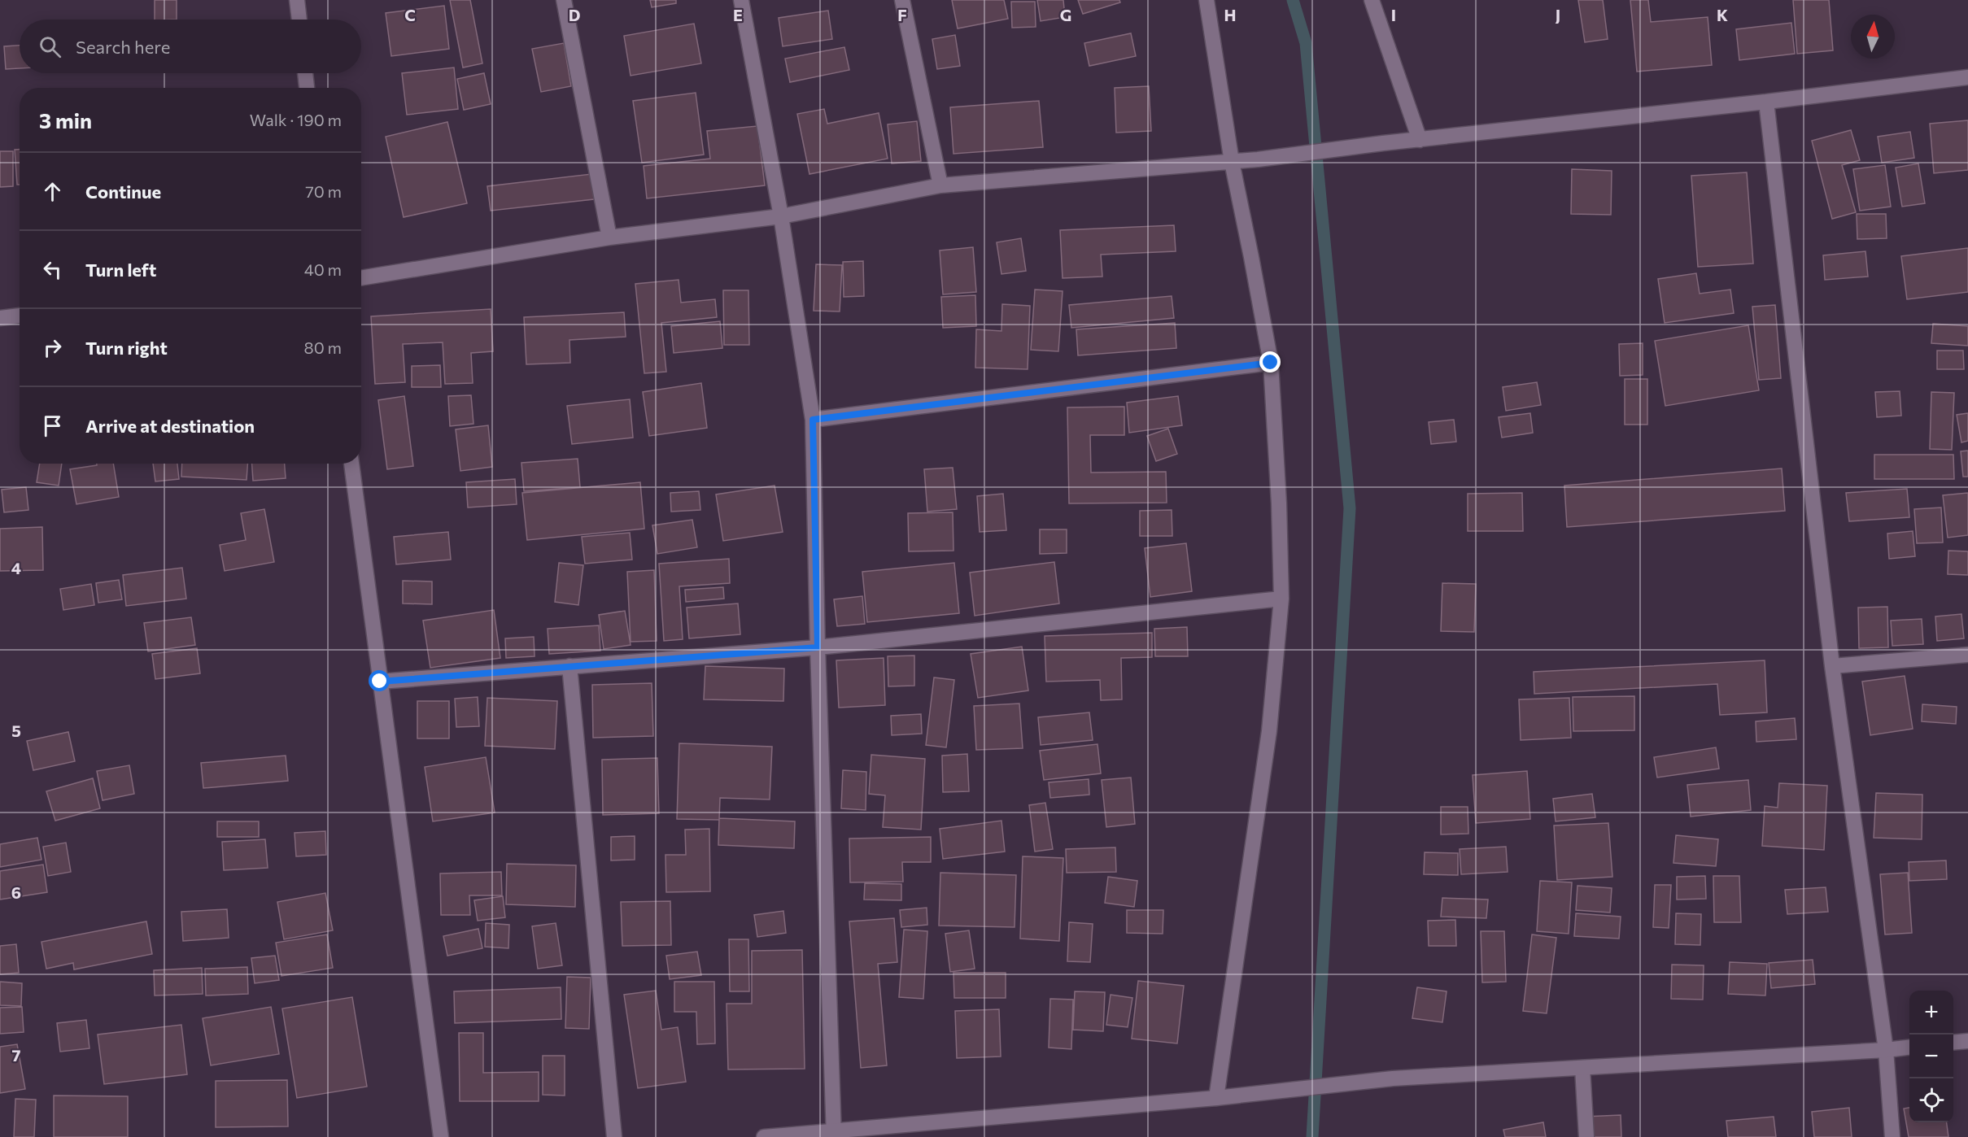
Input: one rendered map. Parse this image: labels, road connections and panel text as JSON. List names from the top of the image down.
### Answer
{
  "north": "top",
  "page": {
    "search": "Search here",
    "heading": ["3 min", "Walk · 190 m"],
    "list": [
      ["Continue", "70 m"],
      ["Turn left", "40 m"],
      ["Turn right", "80 m"],
      "Arrive at destination"
    ],
    "map_buttons": ["+", "−"]
  },
  "grid": {
    "columns": [
      "C",
      "D",
      "E",
      "F",
      "G",
      "H",
      "I",
      "J",
      "K"
    ],
    "rows": [
      "4",
      "5",
      "6",
      "7"
    ]
  }
}
